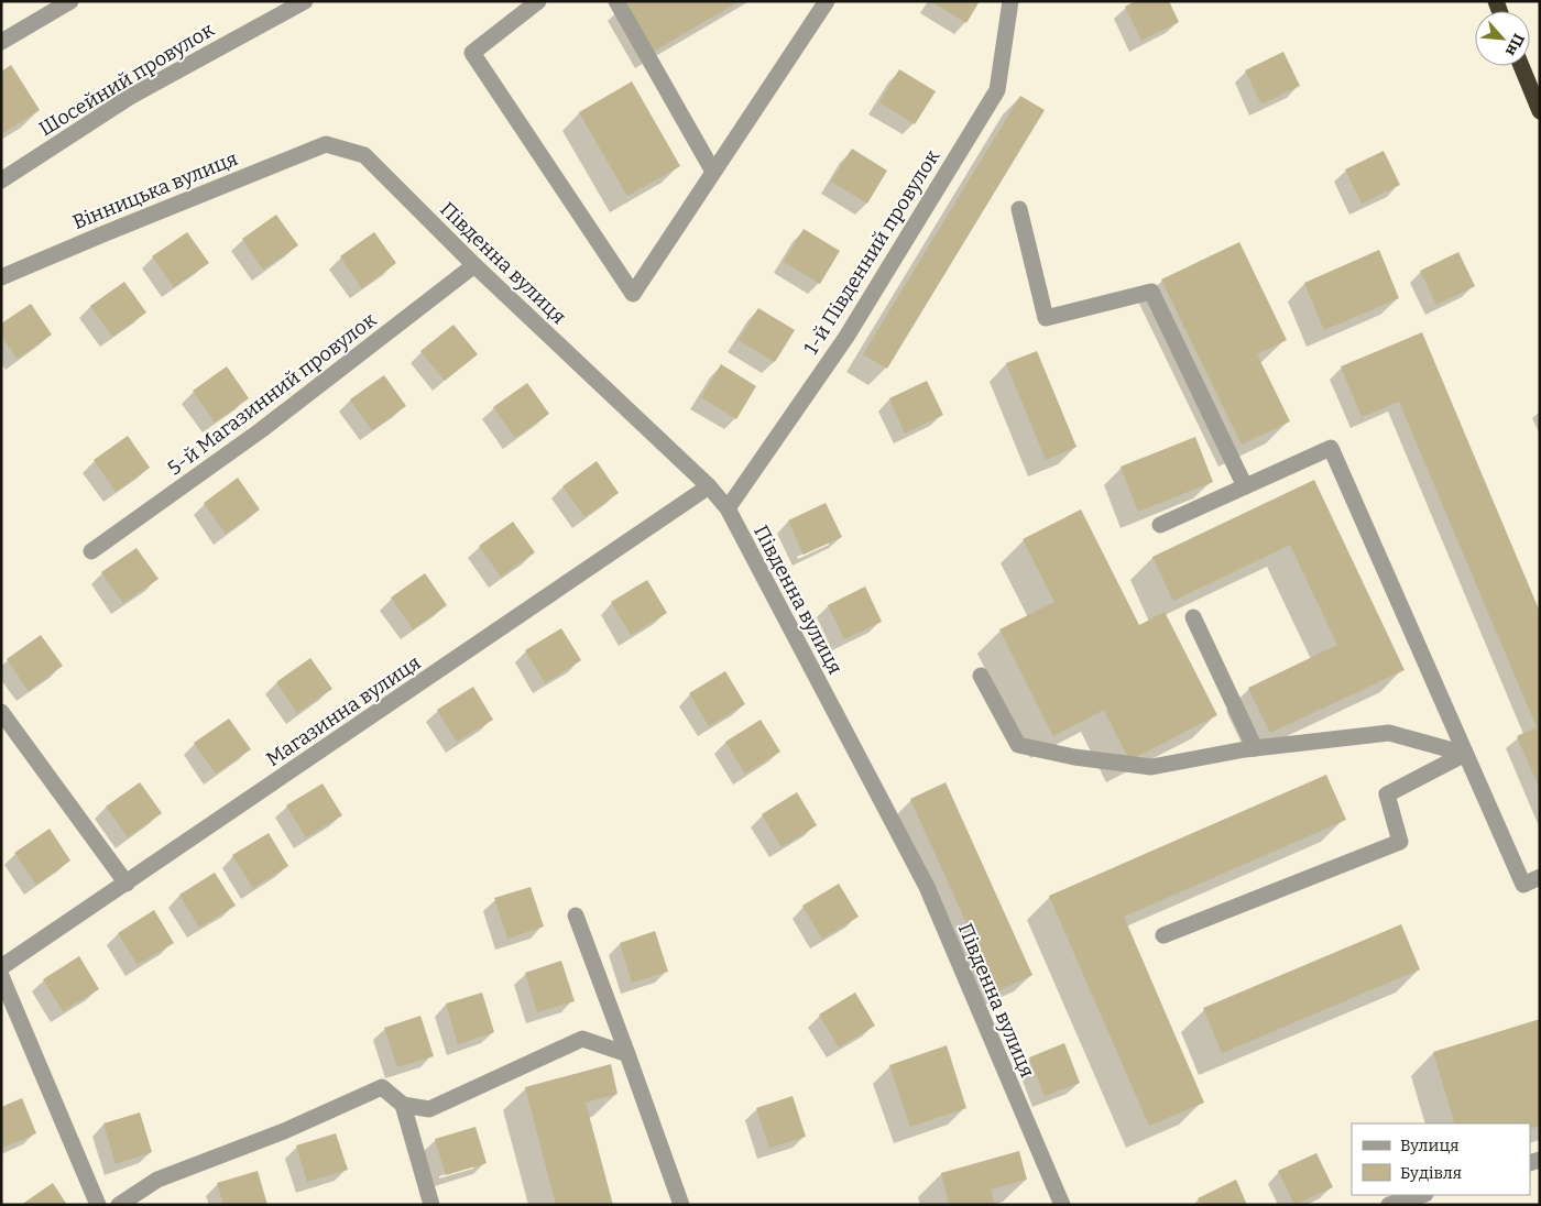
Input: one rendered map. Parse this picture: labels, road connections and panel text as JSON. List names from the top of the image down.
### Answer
{
  "streets": {
    "street": [
      "Шосейний провулок",
      "Вінницька вулиця",
      "1-й Південний провулок",
      "Південна вулиця",
      "5-й Магазинний провулок",
      "Магазинна вулиця"
    ]
  },
  "crossings": [
    ["Вінницька вулиця", "Південна вулиця"],
    ["1-й Південний провулок", "Південна вулиця"],
    ["Південна вулиця", "5-й Магазинний провулок"],
    ["Південна вулиця", "Магазинна вулиця"]
  ],
  "legend": ["Вулиця", "Будівля"],
  "north": "bottom right"
}
